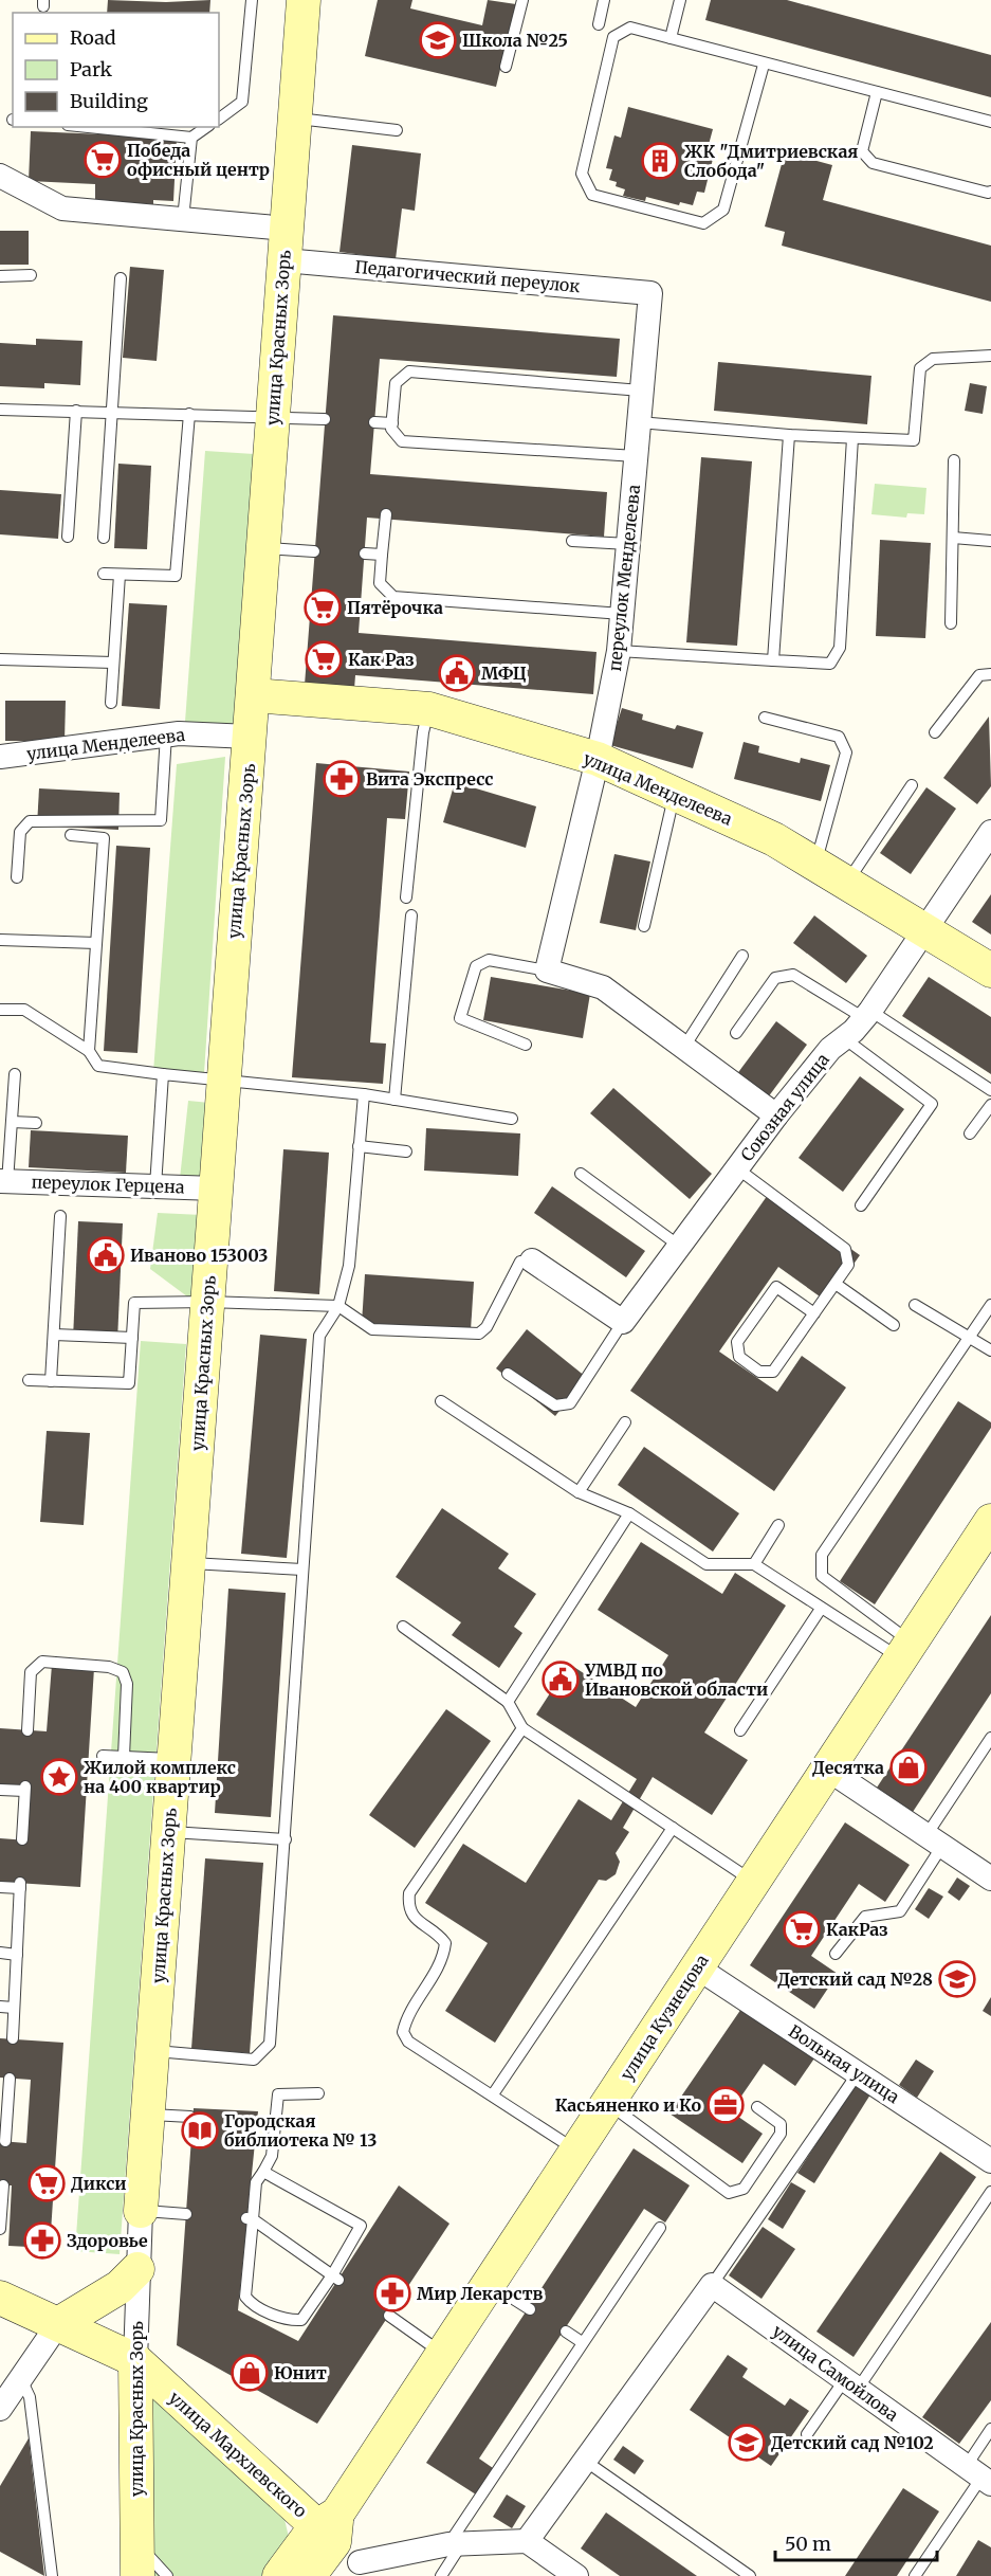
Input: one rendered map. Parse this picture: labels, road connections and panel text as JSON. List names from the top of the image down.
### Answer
{
  "streets": {
    "street": [
      "Педагогический переулок",
      "улица Красных Зорь",
      "переулок Менделеева",
      "улица Менделеева",
      "Союзная улица",
      "переулок Герцена",
      "улица Кузнецова",
      "Вольная улица",
      "улица Самойлова",
      "улица Мархлевского"
    ]
  },
  "crossings": [
    ["Педагогический переулок", "улица Красных Зорь"],
    ["Педагогический переулок", "переулок Менделеева"],
    ["улица Красных Зорь", "улица Менделеева"],
    ["улица Красных Зорь", "переулок Герцена"],
    ["улица Красных Зорь", "улица Мархлевского"],
    ["переулок Менделеева", "улица Менделеева"],
    ["улица Менделеева", "Союзная улица"],
    ["улица Кузнецова", "Вольная улица"],
    ["улица Кузнецова", "улица Мархлевского"]
  ],
  "places": {
    "school or university": ["Школа №25", "Детский сад №28", "Детский сад №102"],
    "supermarket": [
      "Победа офисный центр",
      "Пятёрочка",
      "Как Раз",
      "КакРаз",
      "Дикси"
    ],
    "building": ["ЖК \"Дмитриевская Слобода\""],
    "public building": ["МФЦ", "Иваново 153003", "УМВД по Ивановской области"],
    "pharmacy": ["Вита Экспресс", "Здоровье", "Мир Лекарств"],
    "shop": ["Десятка", "Юнит"],
    "place": ["Жилой комплекс на 400 квартир"],
    "office": ["Касьяненко и Ко"],
    "library": ["Городская библиотека № 13"]
  },
  "legend": ["Road", "Park", "Building"],
  "scale_bar": "50 m"
}
